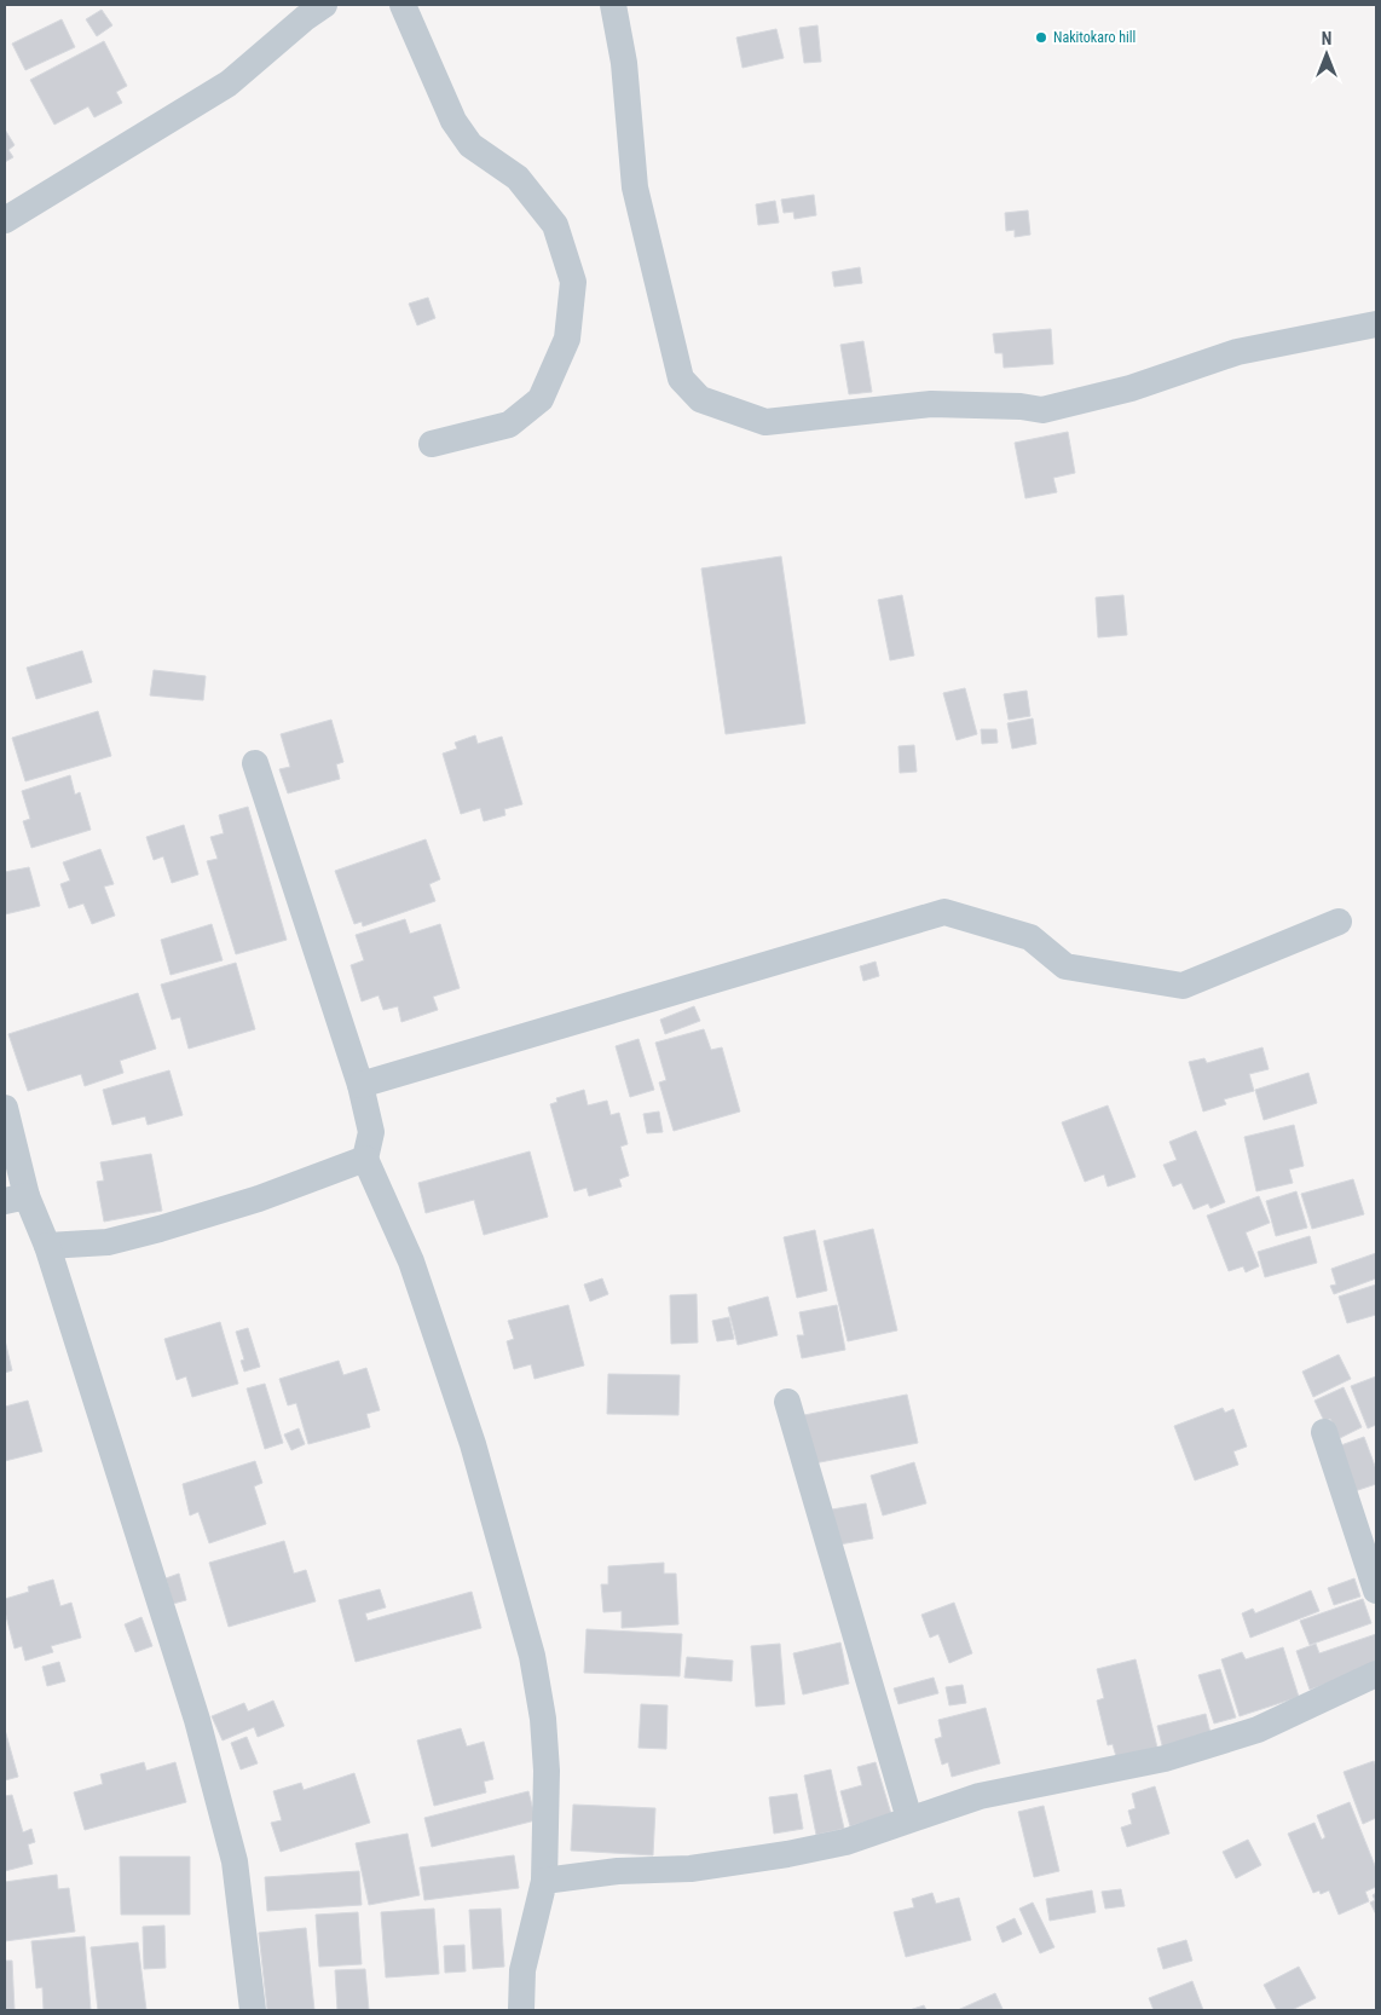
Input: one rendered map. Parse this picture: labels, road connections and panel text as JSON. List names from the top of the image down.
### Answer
{
  "places": ["Nakitokaro hill"],
  "north": "top"
}
